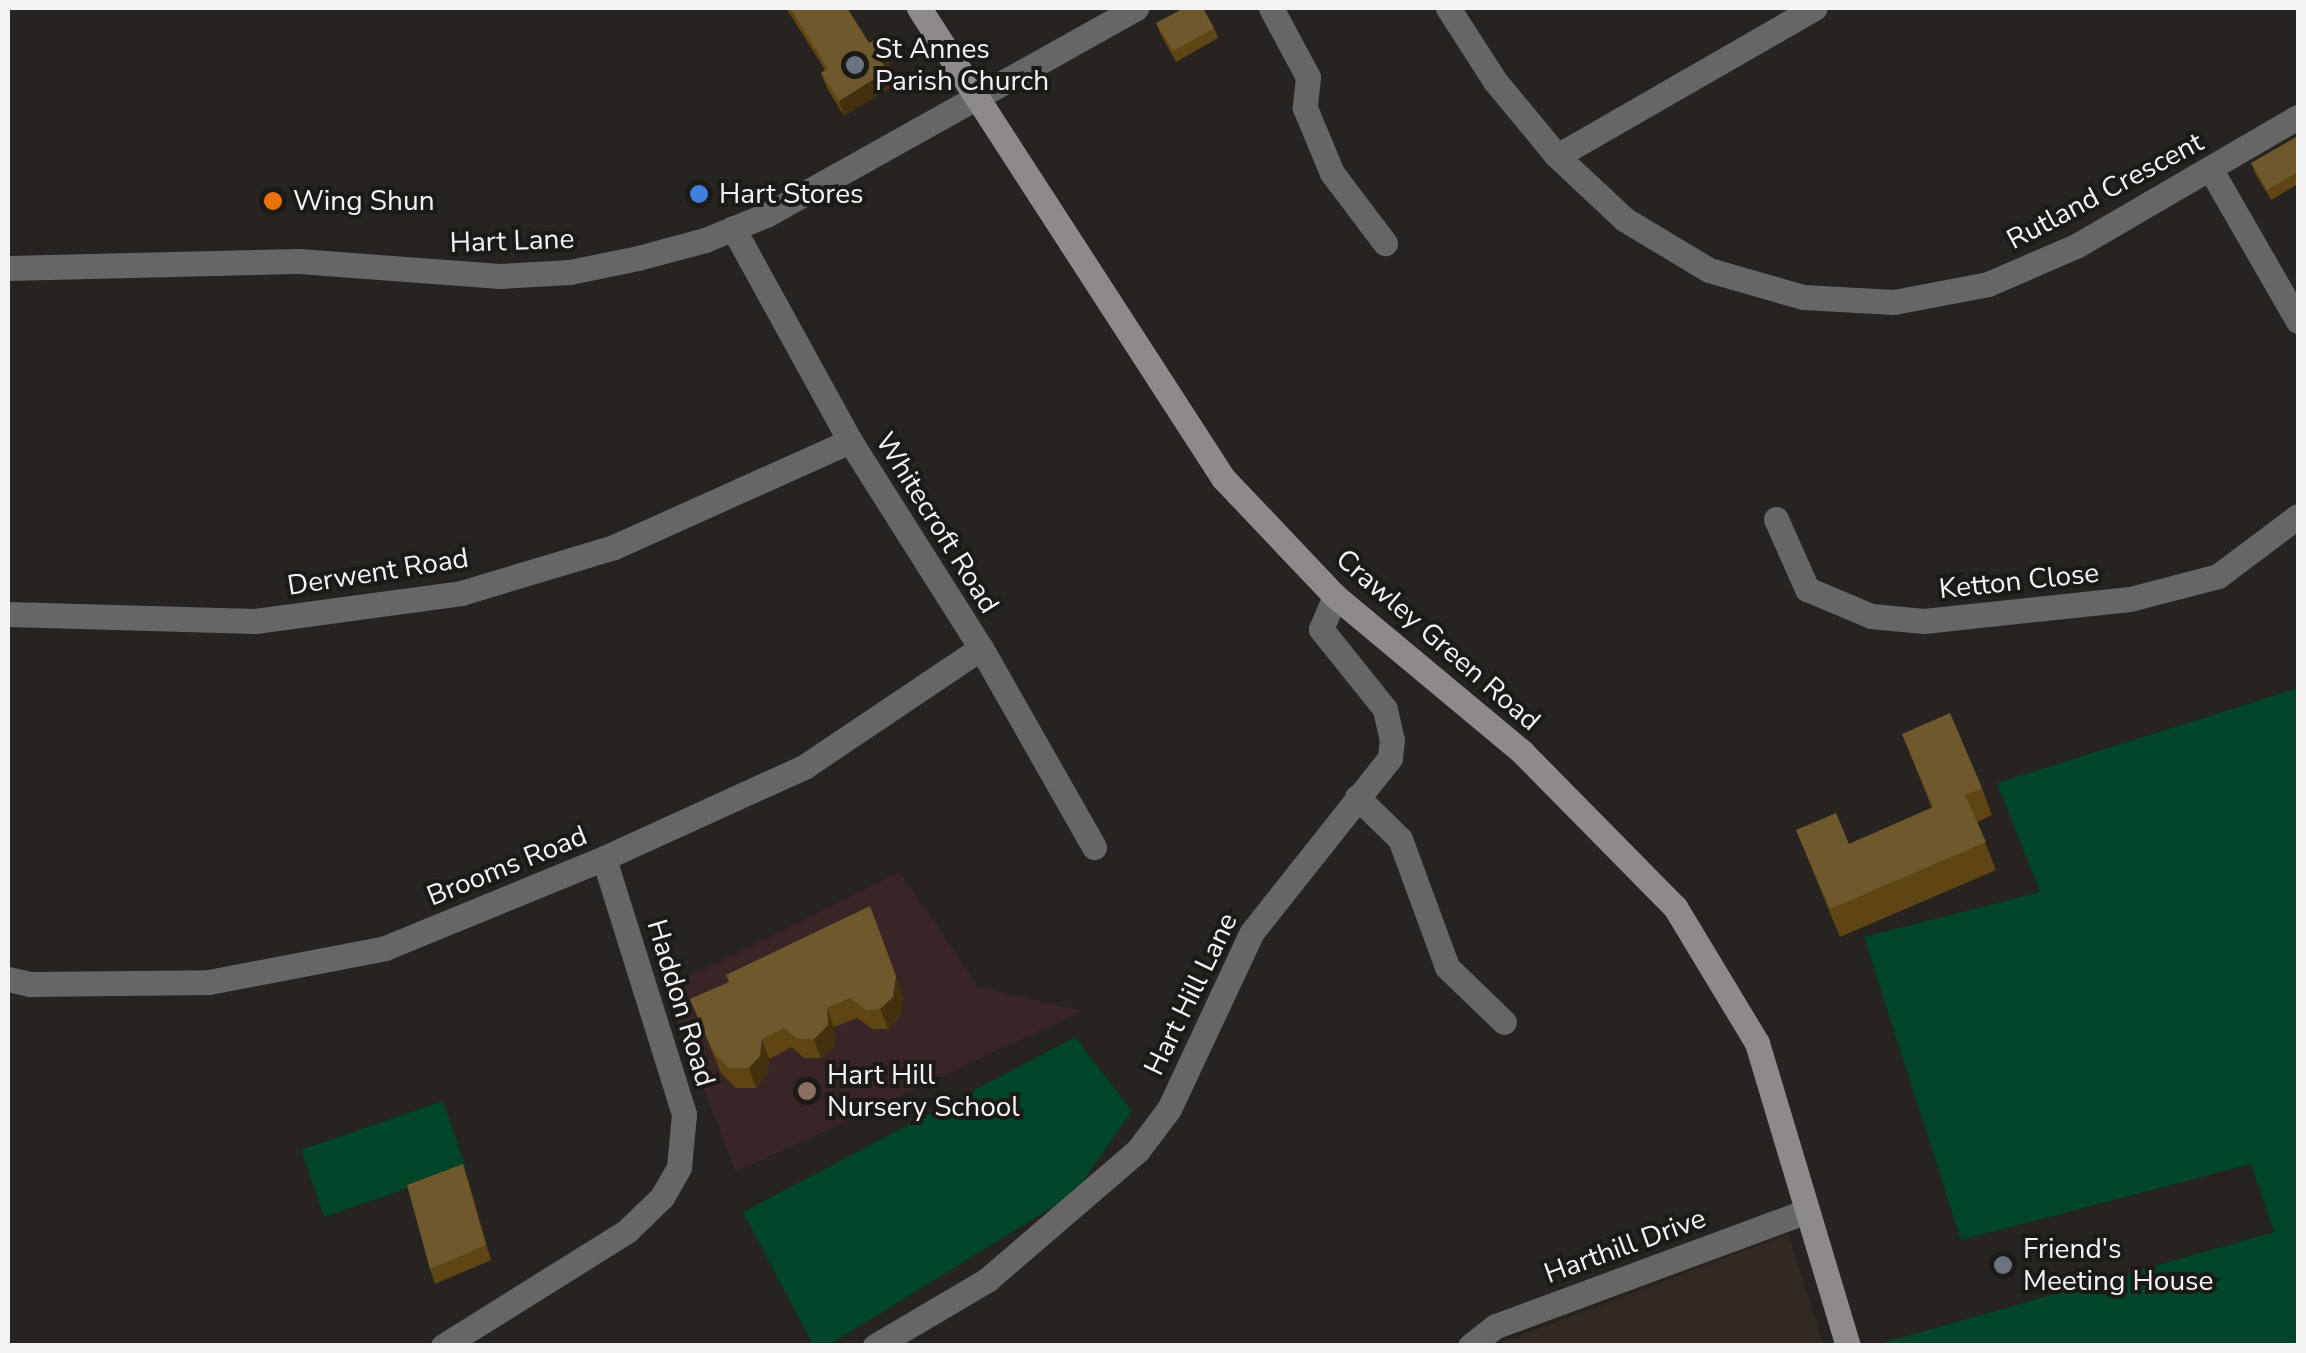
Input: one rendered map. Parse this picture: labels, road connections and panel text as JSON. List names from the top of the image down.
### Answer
{
  "streets": {
    "street": [
      "Rutland Crescent",
      "Hart Lane",
      "Whitecroft Road",
      "Derwent Road",
      "Ketton Close",
      "Crawley Green Road",
      "Brooms Road",
      "Hart Hill Lane",
      "Haddon Road",
      "Harthill Drive"
    ]
  },
  "crossings": [
    ["Hart Lane", "Whitecroft Road"],
    ["Hart Lane", "Crawley Green Road"],
    ["Whitecroft Road", "Derwent Road"],
    ["Whitecroft Road", "Brooms Road"],
    ["Crawley Green Road", "Hart Hill Lane"],
    ["Crawley Green Road", "Harthill Drive"],
    ["Brooms Road", "Haddon Road"]
  ],
  "places": [
    "St Annes Parish Church",
    "Hart Stores",
    "Wing Shun",
    "Hart Hill Nursery School",
    "Friend's Meeting House"
  ]
}
